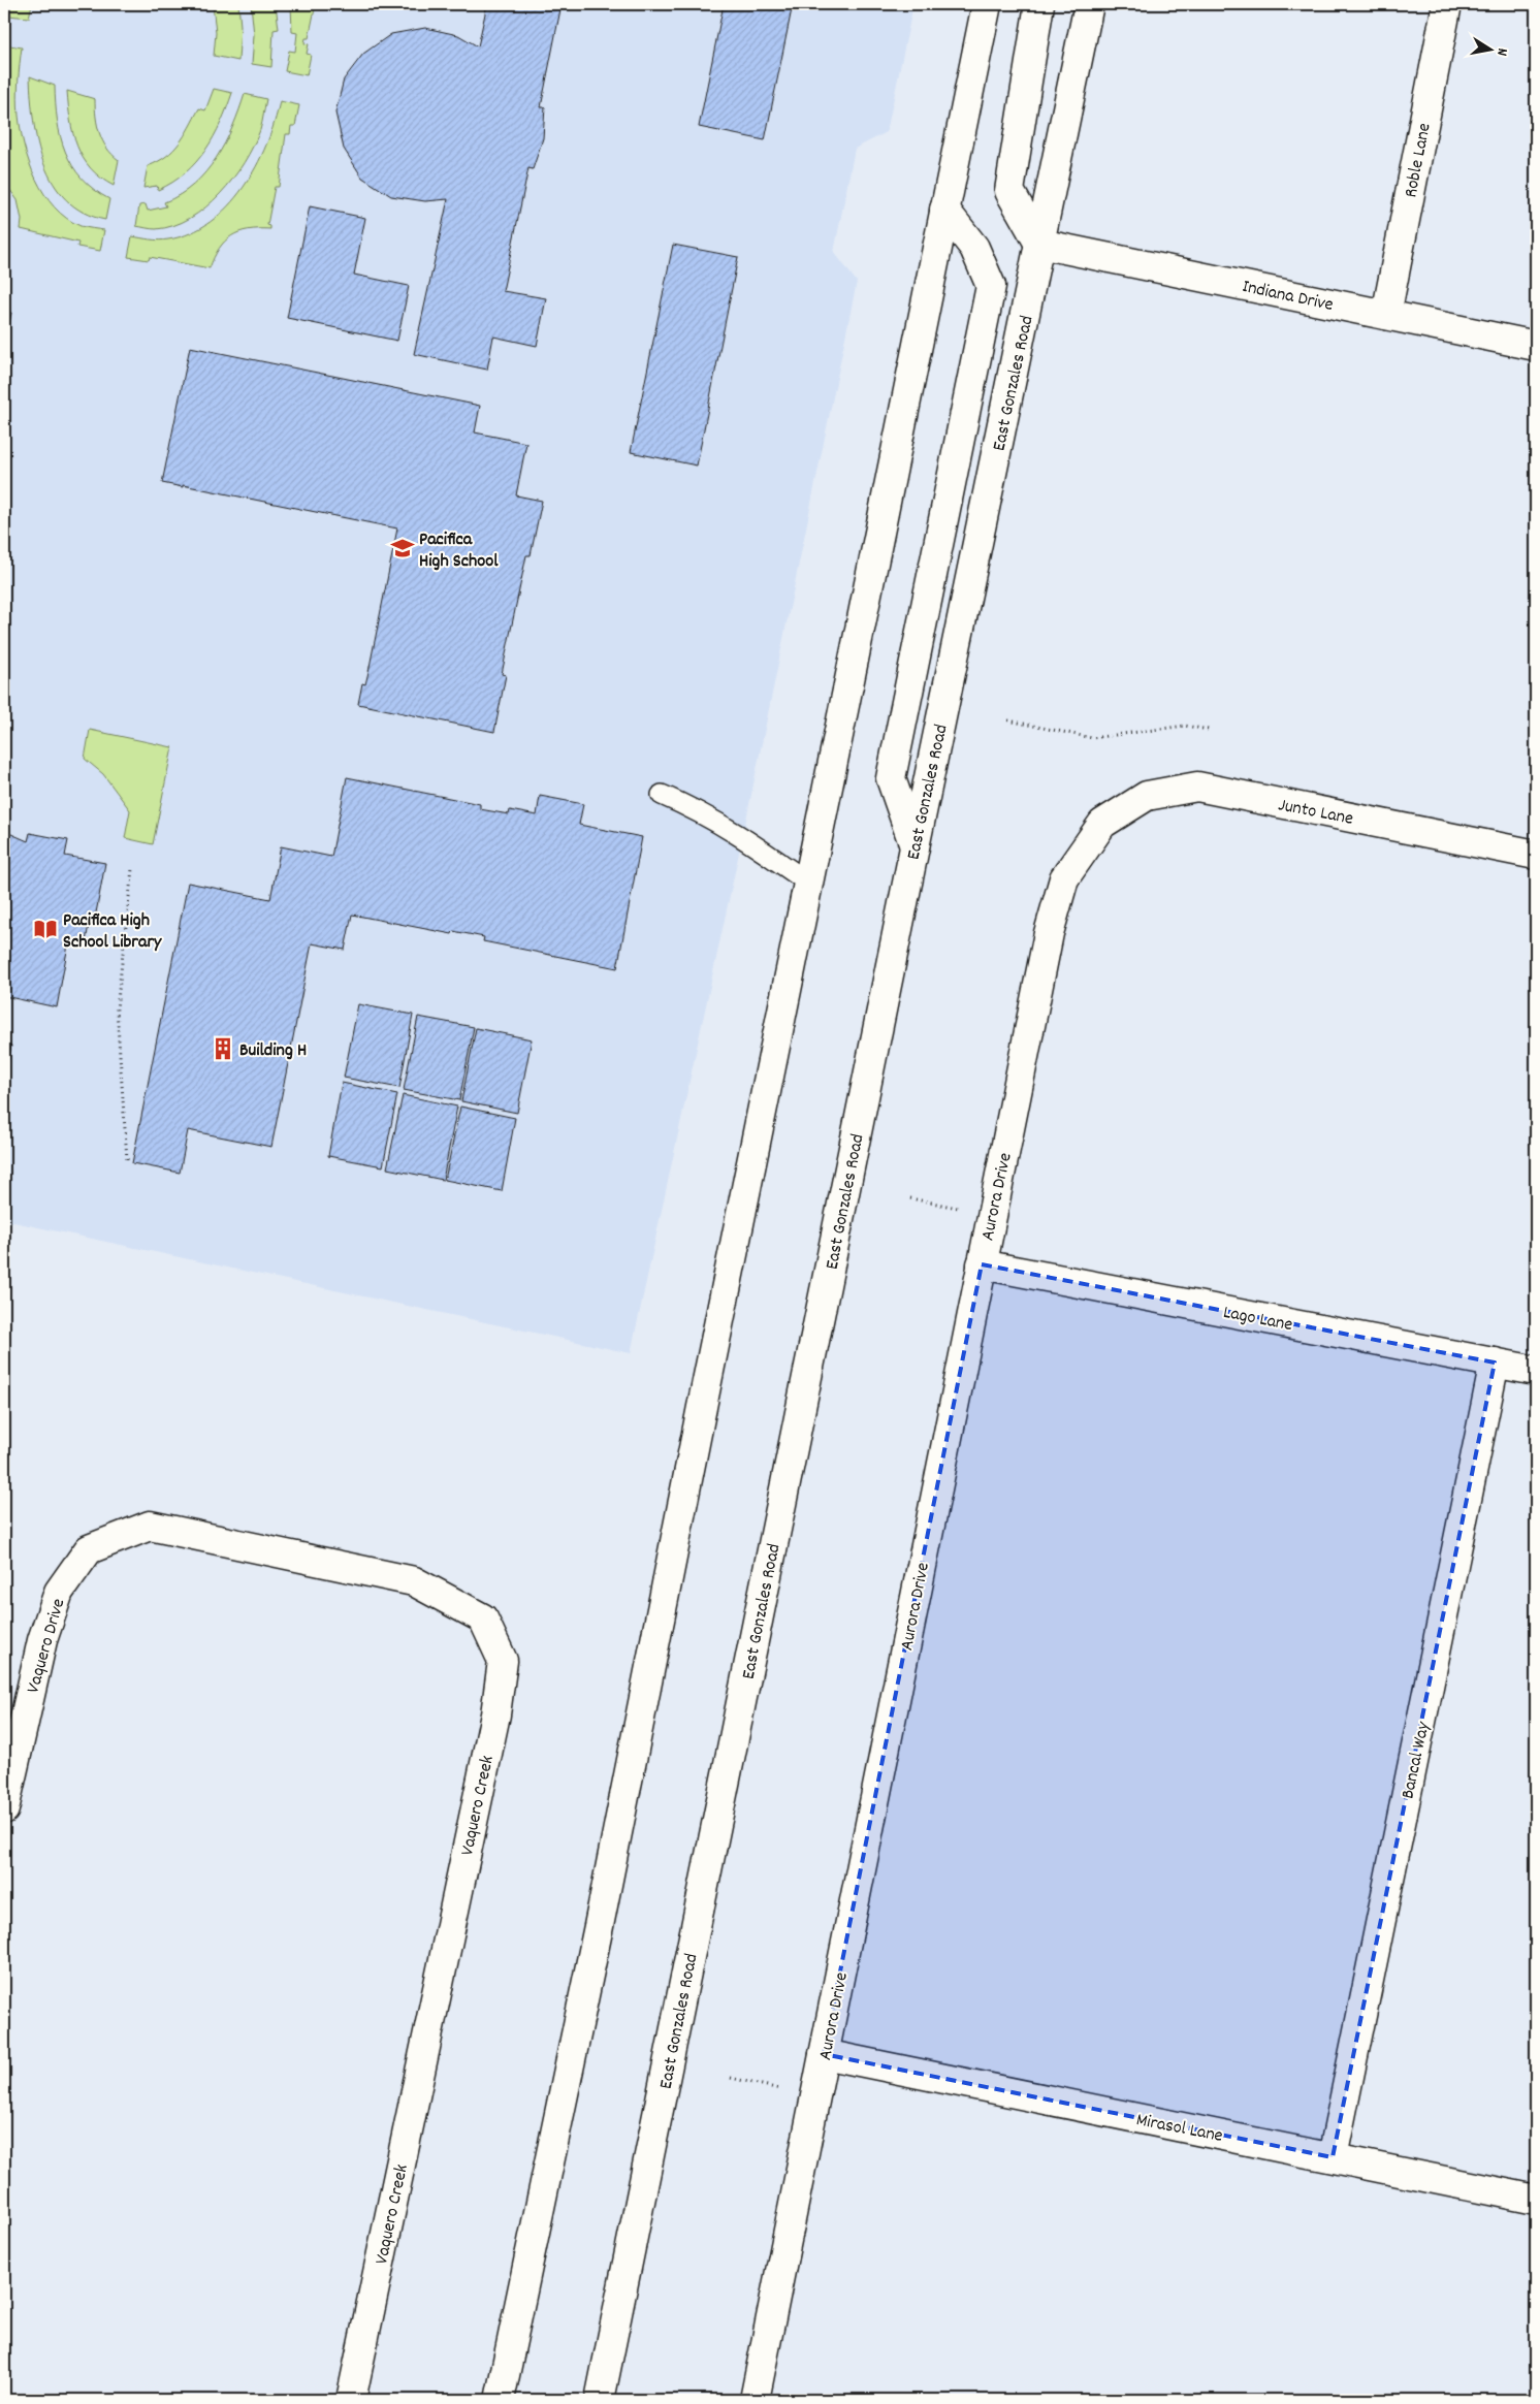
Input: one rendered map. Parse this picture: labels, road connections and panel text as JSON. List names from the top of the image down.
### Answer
{
  "streets": {
    "street": [
      "Roble Lane",
      "Indiana Drive",
      "East Gonzales Road",
      "Junto Lane",
      "Aurora Drive",
      "Lago Lane",
      "Vaquero Drive",
      "Bancal Way",
      "Vaquero Creek",
      "Mirasol Lane"
    ]
  },
  "crossings": [
    ["Roble Lane", "Indiana Drive"],
    ["Indiana Drive", "East Gonzales Road"],
    ["Junto Lane", "Aurora Drive"],
    ["Aurora Drive", "Lago Lane"],
    ["Aurora Drive", "Mirasol Lane"],
    ["Lago Lane", "Bancal Way"],
    ["Vaquero Drive", "Vaquero Creek"],
    ["Bancal Way", "Mirasol Lane"]
  ],
  "places": {
    "school or university": ["Pacifica High School"],
    "library": ["Pacifica High School Library"],
    "building": ["Building H"]
  },
  "north": "right"
}
